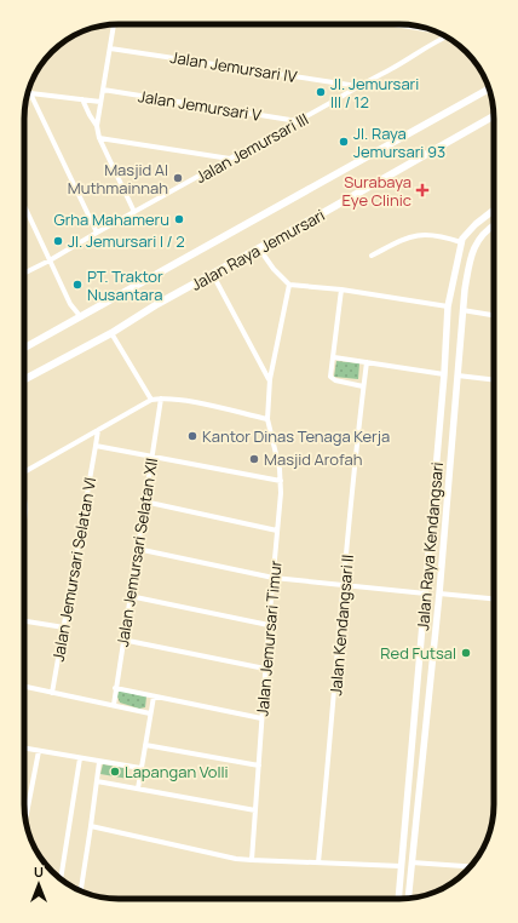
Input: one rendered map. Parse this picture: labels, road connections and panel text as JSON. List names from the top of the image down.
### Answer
{
  "streets": {
    "main road": ["Jalan Raya Jemursari", "Jalan Raya Kendangsari"],
    "street": [
      "Jalan Jemursari IV",
      "Jalan Jemursari V",
      "Jalan Jemursari III",
      "Jalan Jemursari Selatan XII",
      "Jalan Jemursari Selatan VI",
      "Jalan Kendangsari II",
      "Jalan Jemursari Timur"
    ]
  },
  "crossings": [
    ["Jalan Jemursari IV", "Jalan Jemursari III"],
    ["Jalan Jemursari V", "Jalan Jemursari III"]
  ],
  "places": {
    "other": [
      "Jl. Jemursari III / 12",
      "Jl. Raya Jemursari 93",
      "Masjid Al Muthmainnah",
      "Grha Mahameru",
      "Jl. Jemursari I / 2",
      "PT. Traktor Nusantara",
      "Kantor Dinas Tenaga Kerja",
      "Masjid Arofah",
      "Red Futsal",
      "Lapangan Volli"
    ],
    "health": ["Surabaya Eye Clinic"]
  },
  "north": "top"
}
